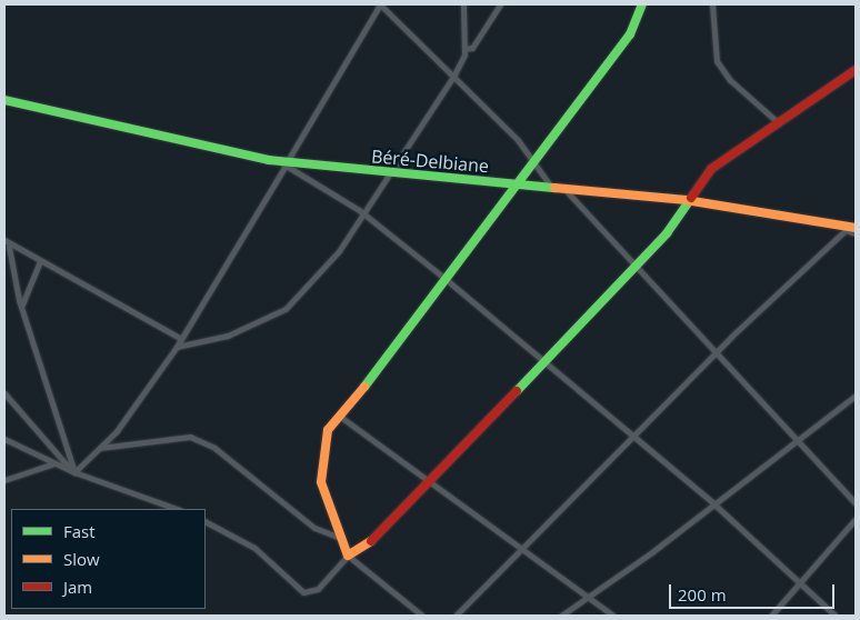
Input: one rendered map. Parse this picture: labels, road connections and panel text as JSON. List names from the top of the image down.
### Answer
{
  "streets": {
    "street": ["Béré-Delbiane"]
  },
  "legend": ["Fast", "Slow", "Jam"],
  "scale_bar": "200 m"
}
